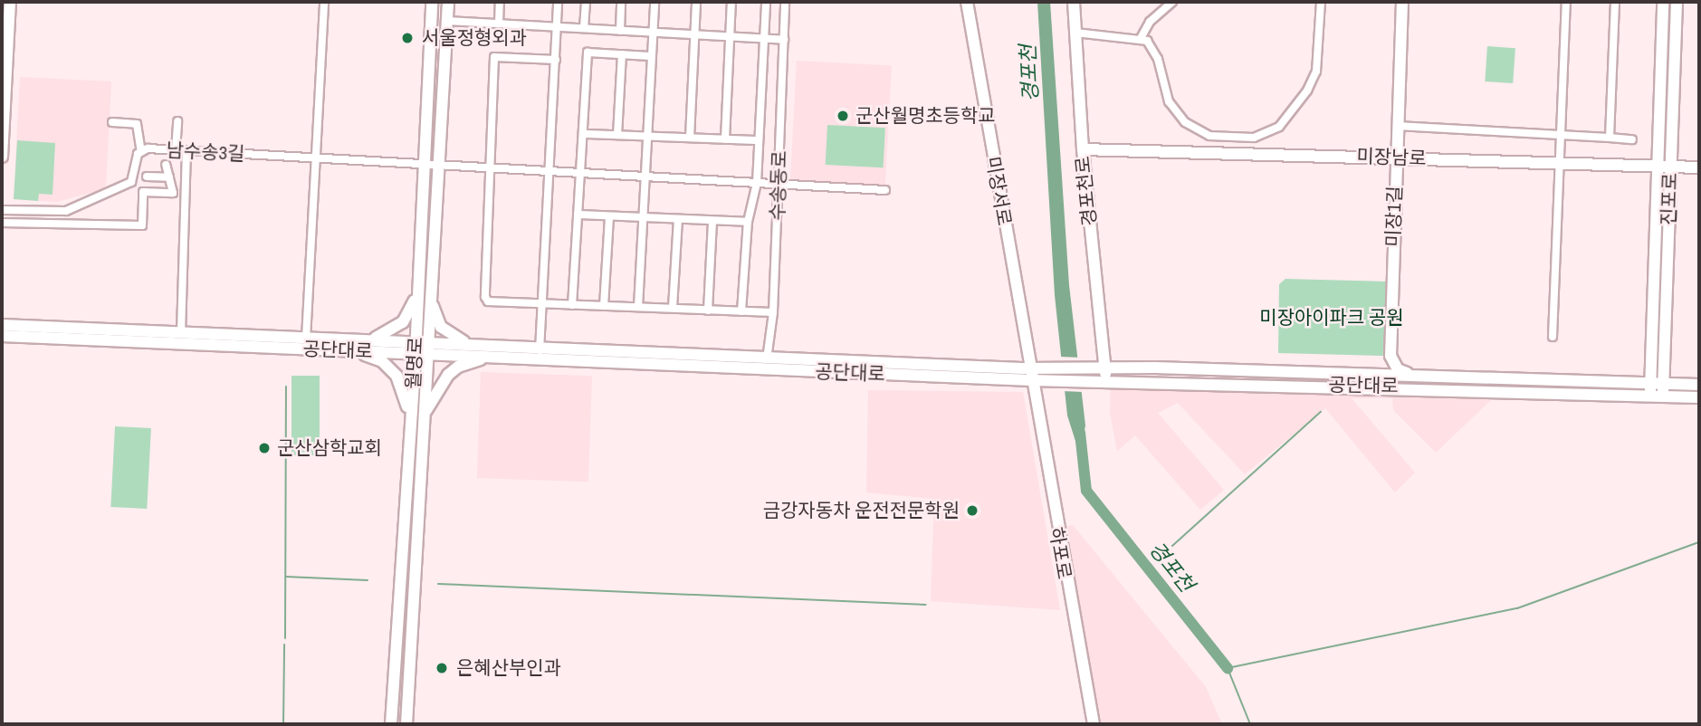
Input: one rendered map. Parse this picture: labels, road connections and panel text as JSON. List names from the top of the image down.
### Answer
{
  "streets": {
    "street": [
      "남수송3길",
      "미장남로",
      "수송동로",
      "미장서로",
      "경포천로",
      "진포로",
      "미장1길",
      "공단대로",
      "월명로",
      "하포로"
    ]
  },
  "crossings": [
    ["남수송3길", "수송동로"],
    ["남수송3길", "월명로"],
    ["미장남로", "경포천로"],
    ["미장남로", "진포로"],
    ["미장남로", "미장1길"],
    ["수송동로", "공단대로"],
    ["미장서로", "공단대로"],
    ["미장서로", "하포로"],
    ["경포천로", "공단대로"],
    ["진포로", "공단대로"],
    ["공단대로", "월명로"],
    ["공단대로", "하포로"]
  ],
  "water": ["경포천"],
  "parks": ["미장아이파크 공원"],
  "places": [
    "서울정형외과",
    "군산월명초등학교",
    "군산삼학교회",
    "금강자동차 운전전문학원",
    "은혜산부인과"
  ]
}
